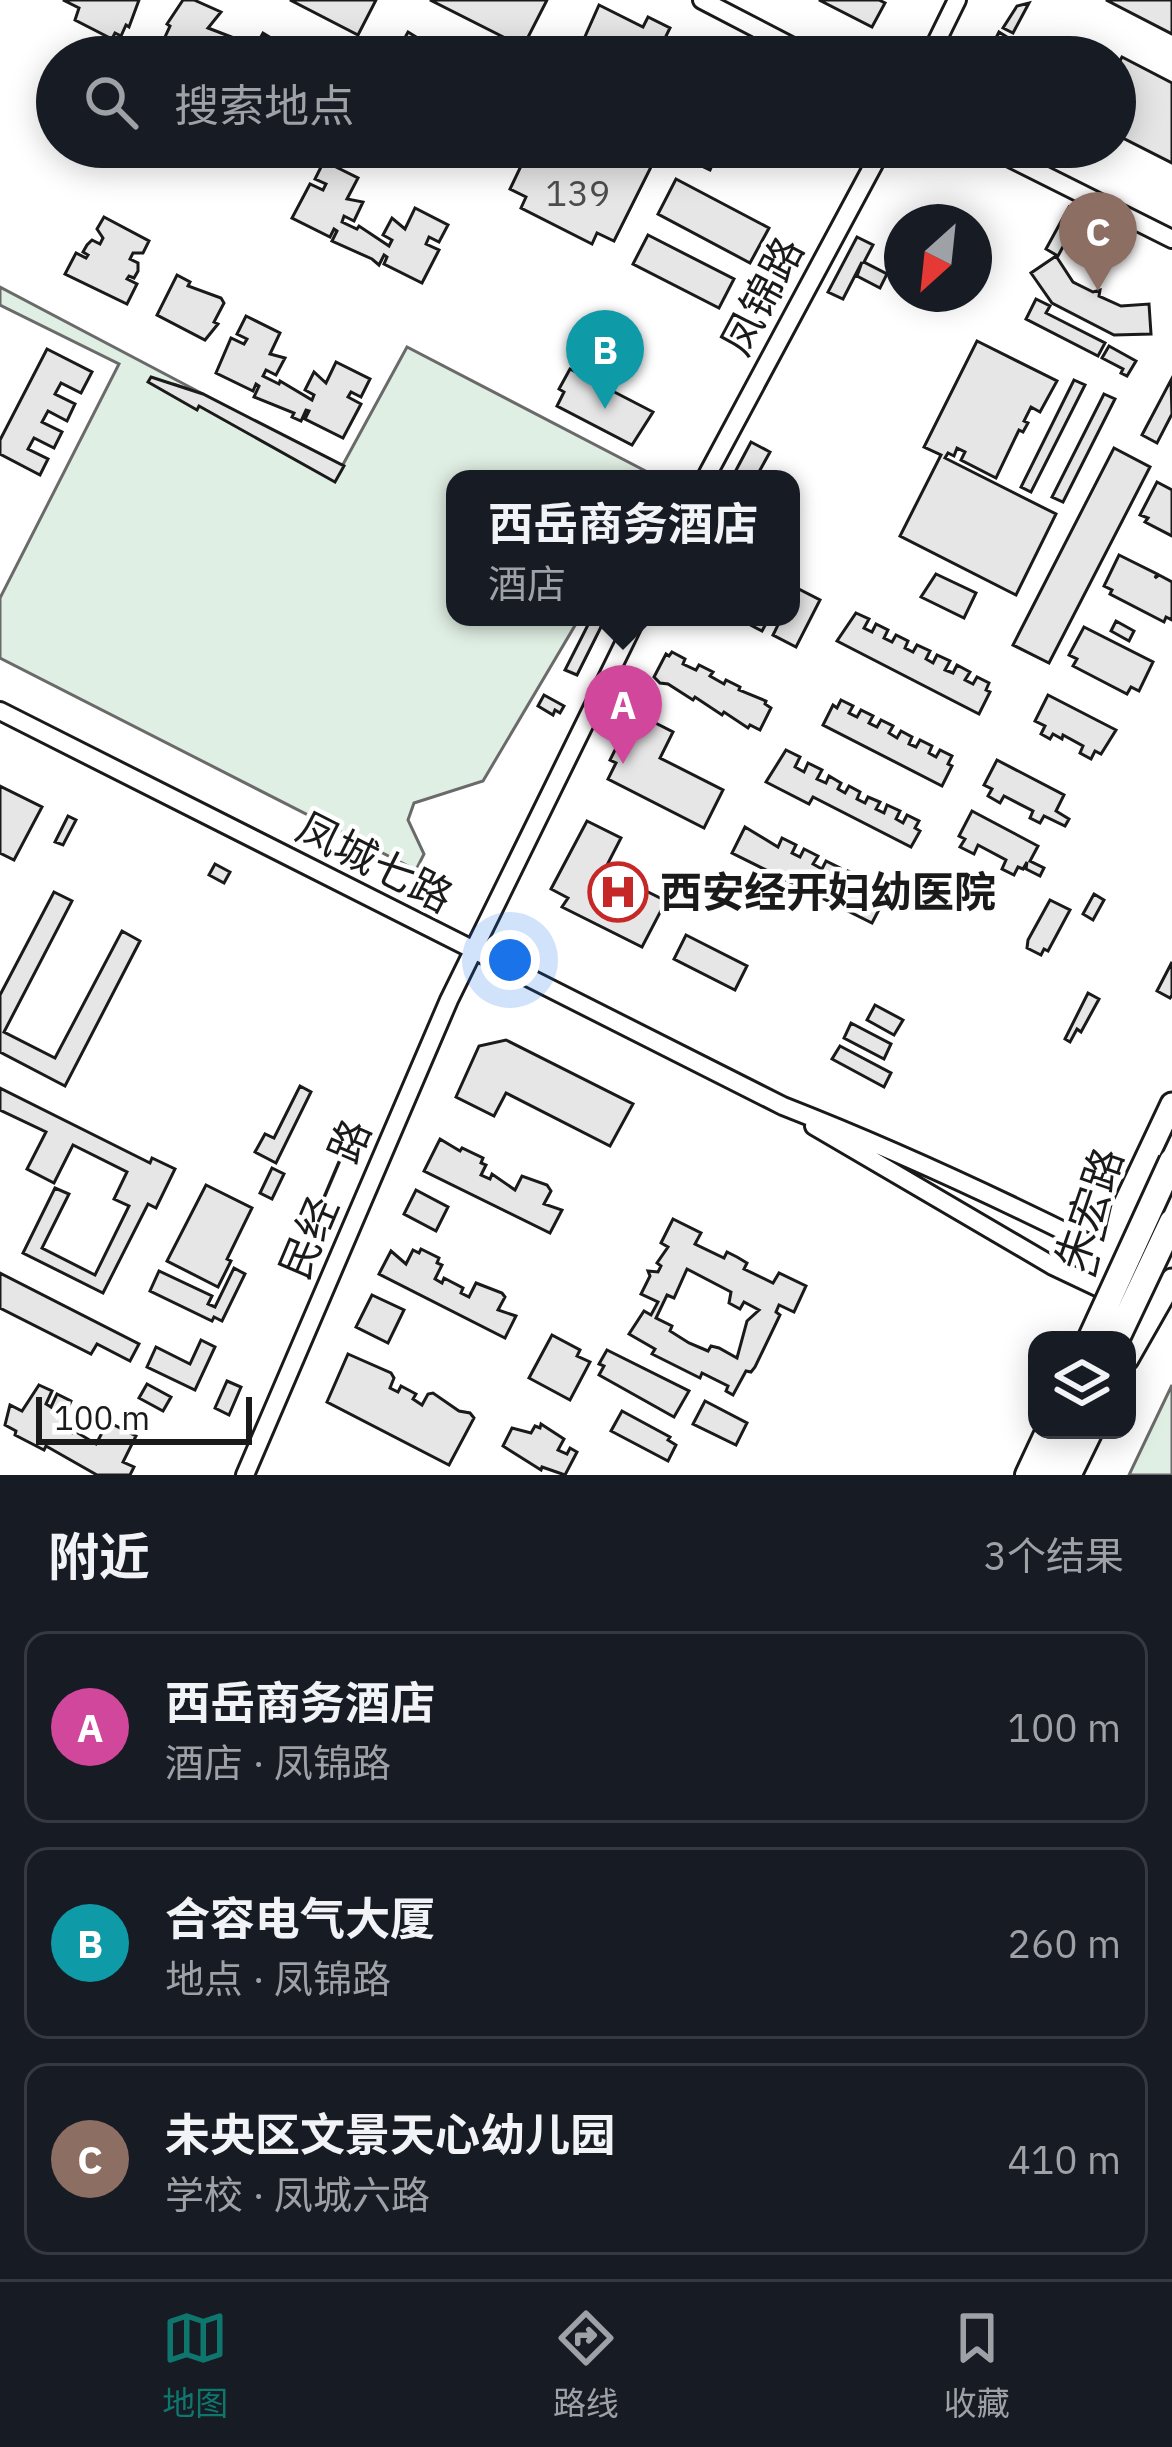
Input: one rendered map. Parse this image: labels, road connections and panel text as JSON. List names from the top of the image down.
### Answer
{
  "streets": {
    "main road": ["朱宏路"],
    "street": ["凤锦路", "凤城七路", "民经一路"]
  },
  "crossings": [
    ["凤城七路", "民经一路"],
    ["凤城七路", "朱宏路"]
  ],
  "places": {
    "hospital": ["西安经开妇幼医院"]
  },
  "house_numbers": ["139"],
  "scale_bar": "100 m",
  "north": "bottom left",
  "page": {
    "search": "搜索地点",
    "pins": ["C", "B", "A"],
    "popup": ["西岳商务酒店", "酒店"],
    "scale": "100 m",
    "heading": ["附近", "3个结果"],
    "list": [
      {
        "mark": "A",
        "name": "西岳商务酒店",
        "note": "酒店 · 凤锦路",
        "value": "100 m"
      },
      {
        "mark": "B",
        "name": "合容电气大厦",
        "note": "地点 · 凤锦路",
        "value": "260 m"
      },
      {
        "mark": "C",
        "name": "未央区文景天心幼儿园",
        "note": "学校 · 凤城六路",
        "value": "410 m"
      }
    ],
    "nav": ["地图", "路线", "收藏"]
  }
}
